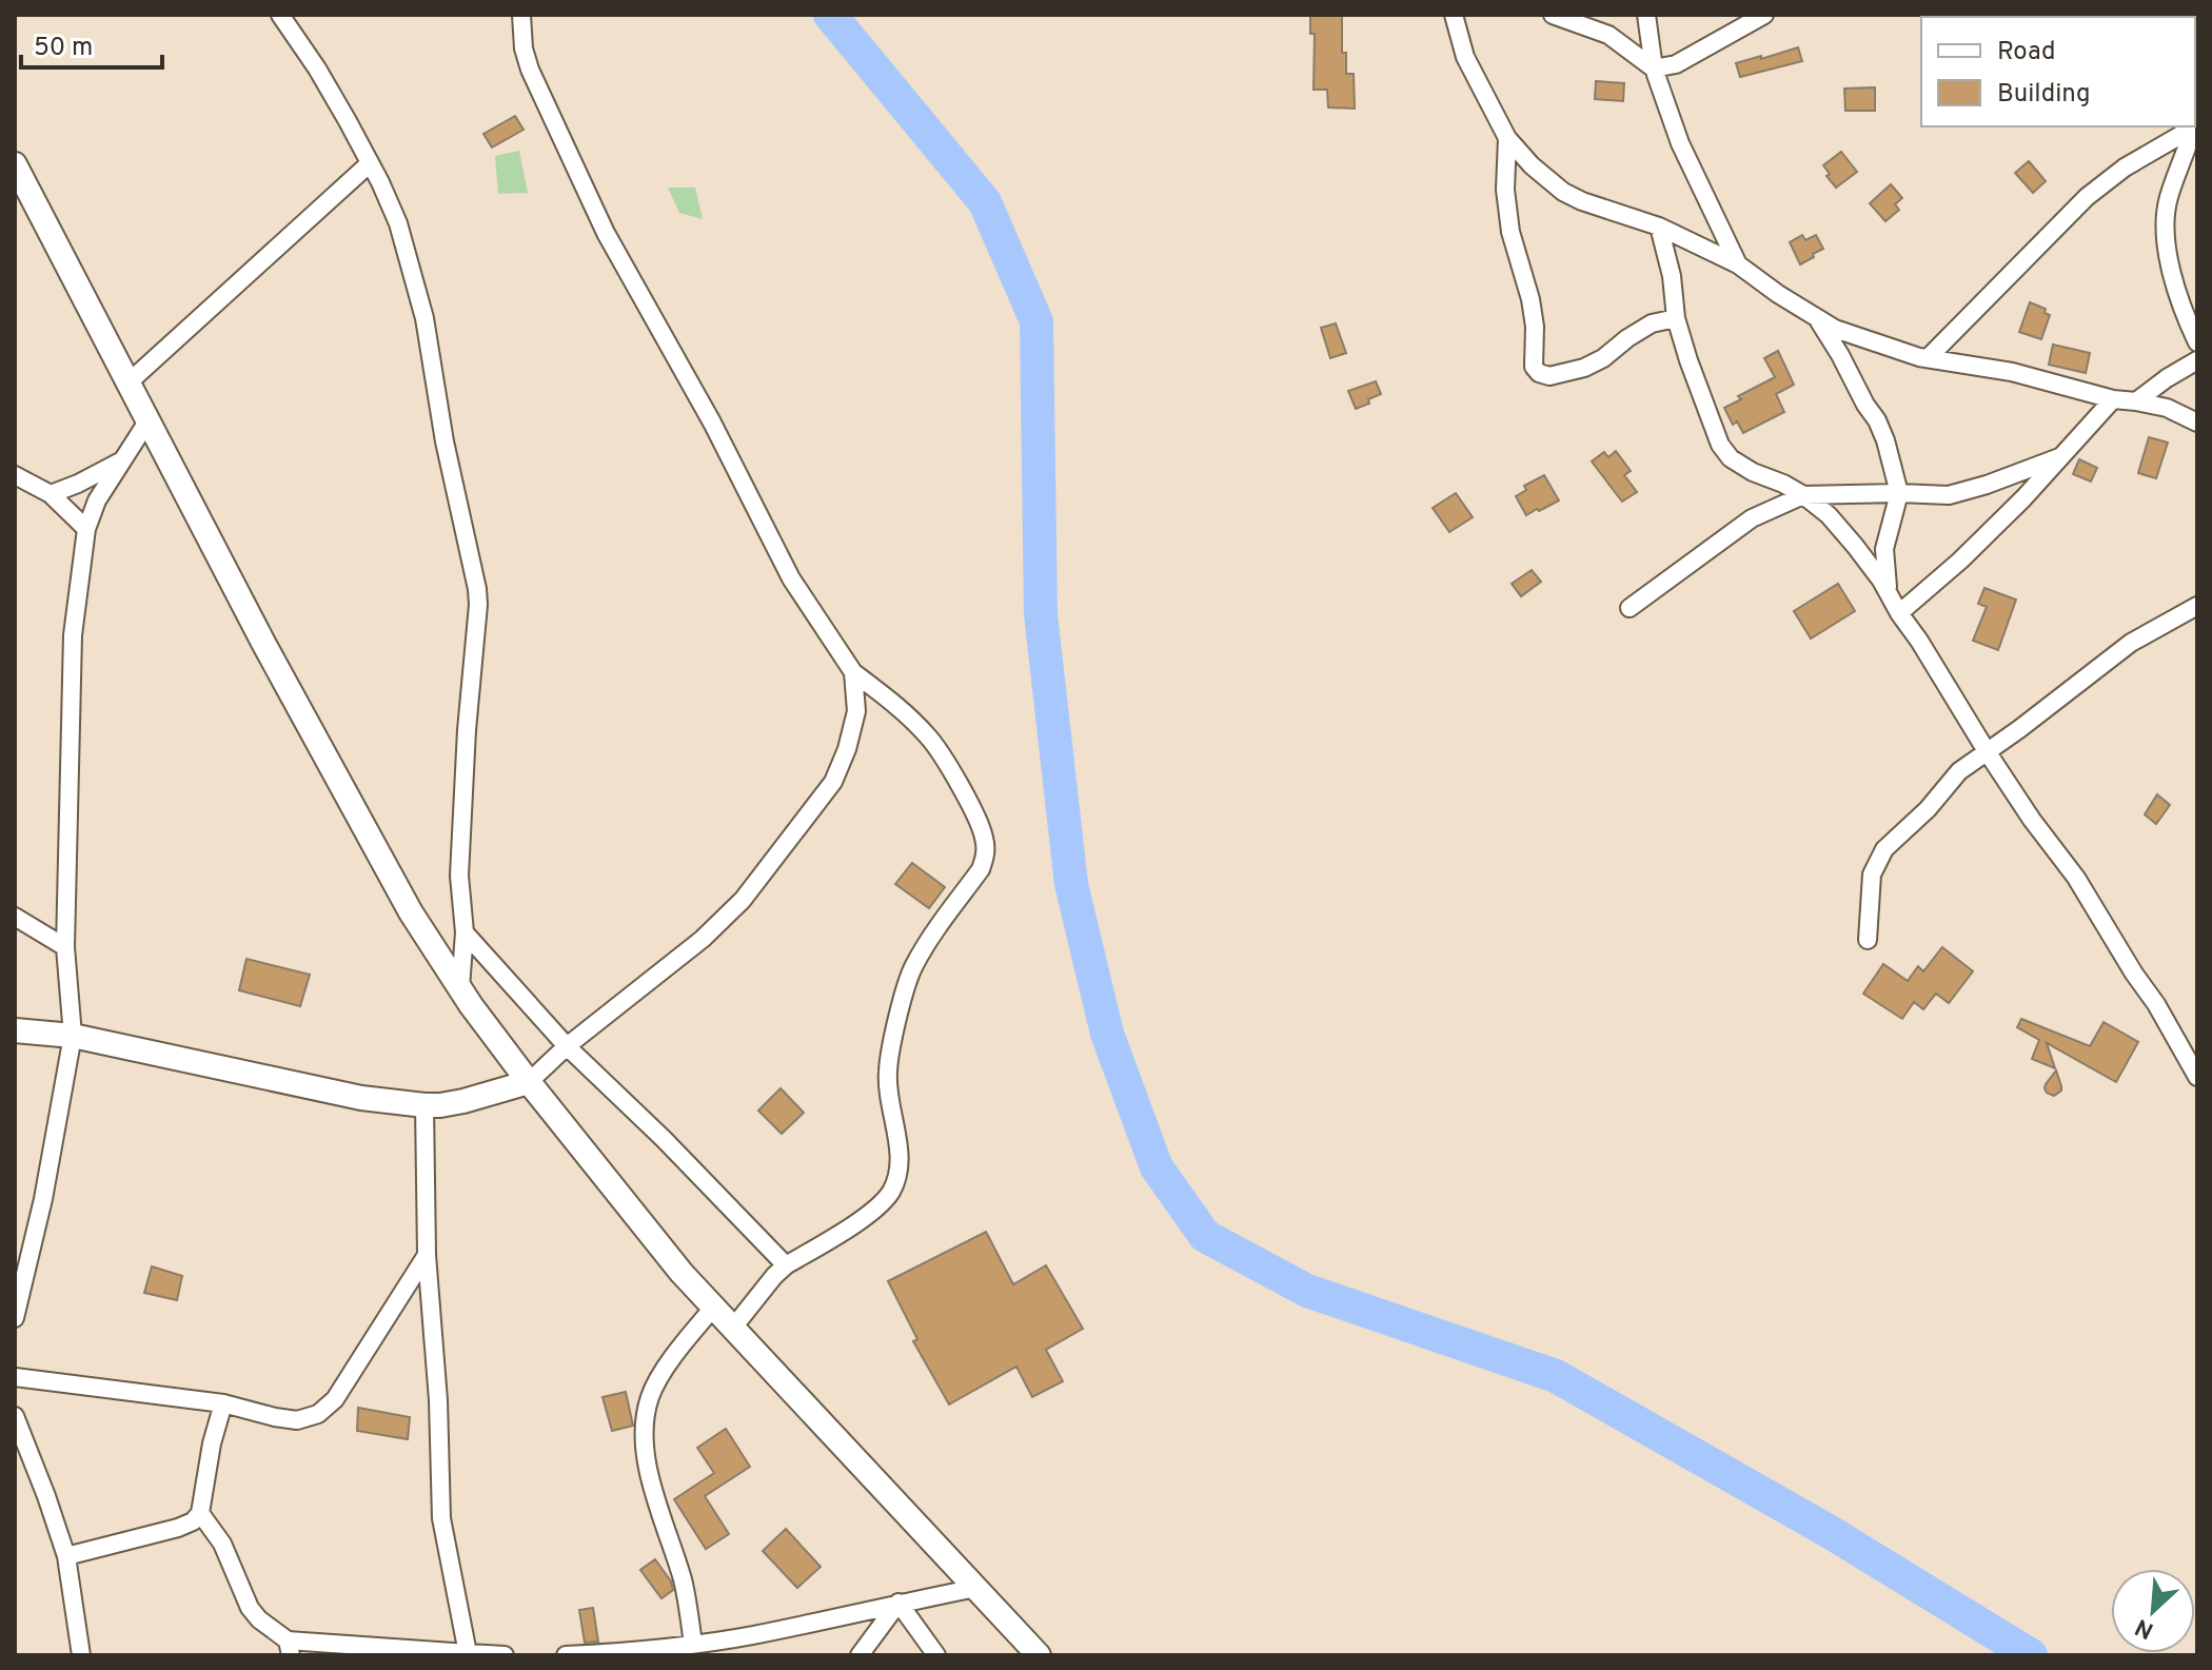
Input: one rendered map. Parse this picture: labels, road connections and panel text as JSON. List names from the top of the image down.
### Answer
{
  "legend": ["Road", "Building"],
  "scale_bar": "50 m",
  "north": "bottom left"
}
